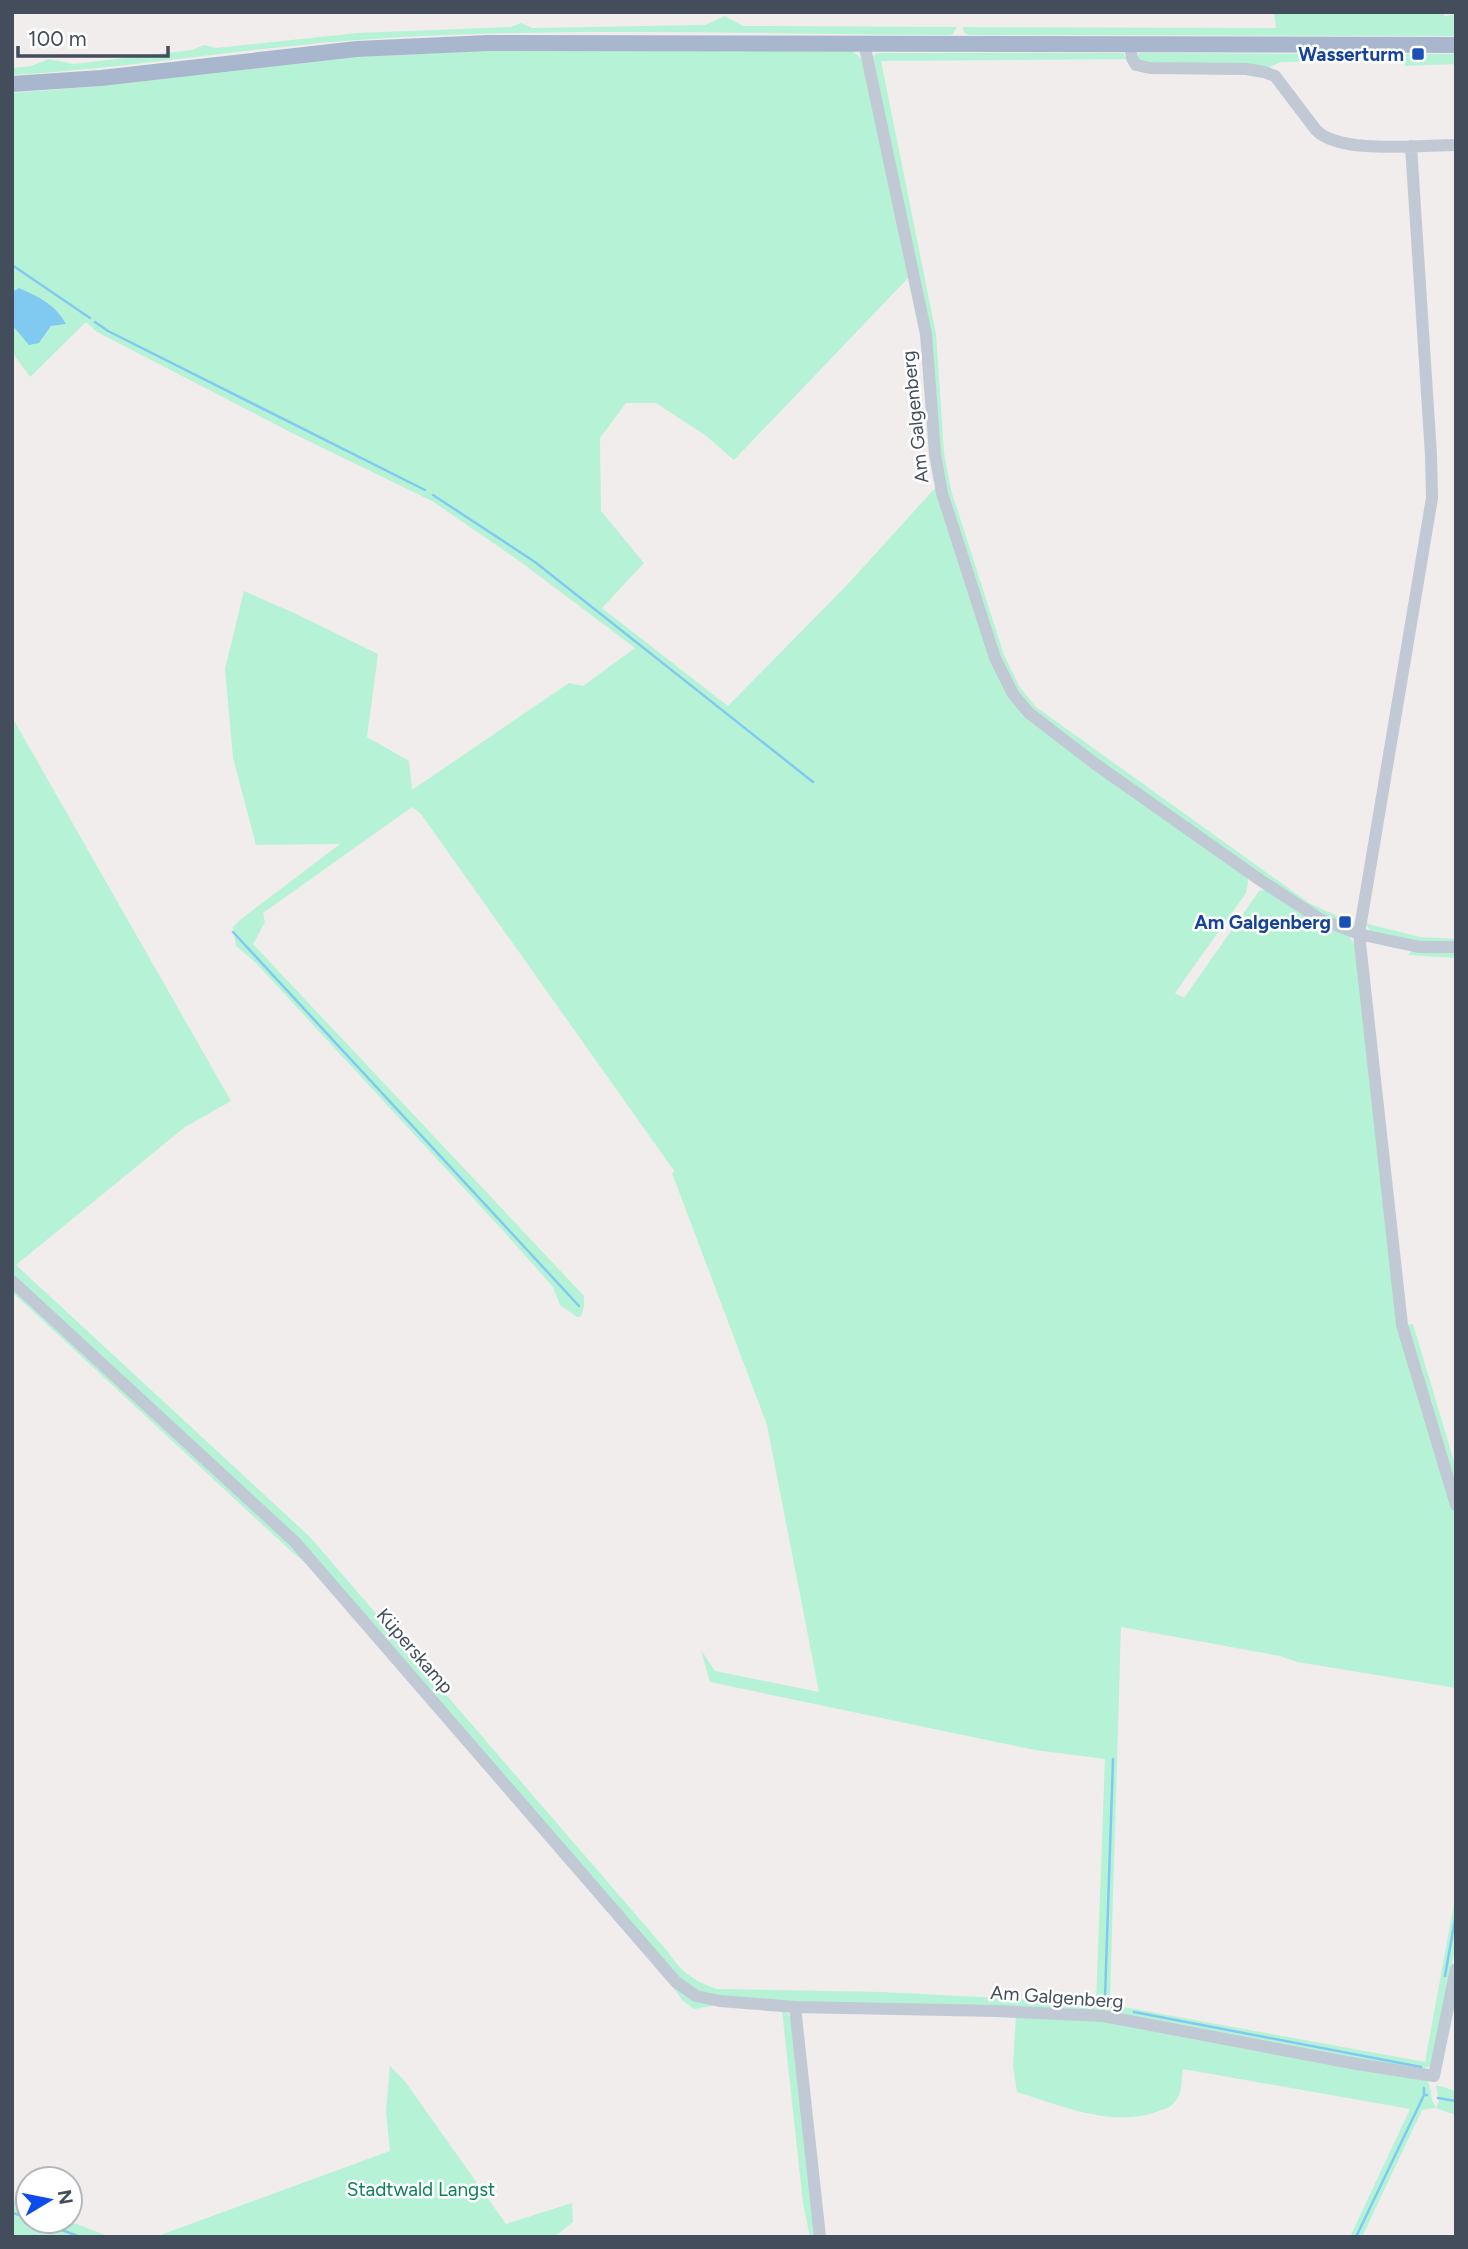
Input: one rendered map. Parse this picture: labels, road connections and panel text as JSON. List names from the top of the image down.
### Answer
{
  "streets": {
    "street": ["Am Galgenberg", "Küperskamp"]
  },
  "crossings": [
    ["Am Galgenberg", "Küperskamp"]
  ],
  "parks": ["Stadtwald Langst"],
  "places": {
    "transit": ["Wasserturm", "Am Galgenberg"]
  },
  "scale_bar": "100 m",
  "north": "right"
}
